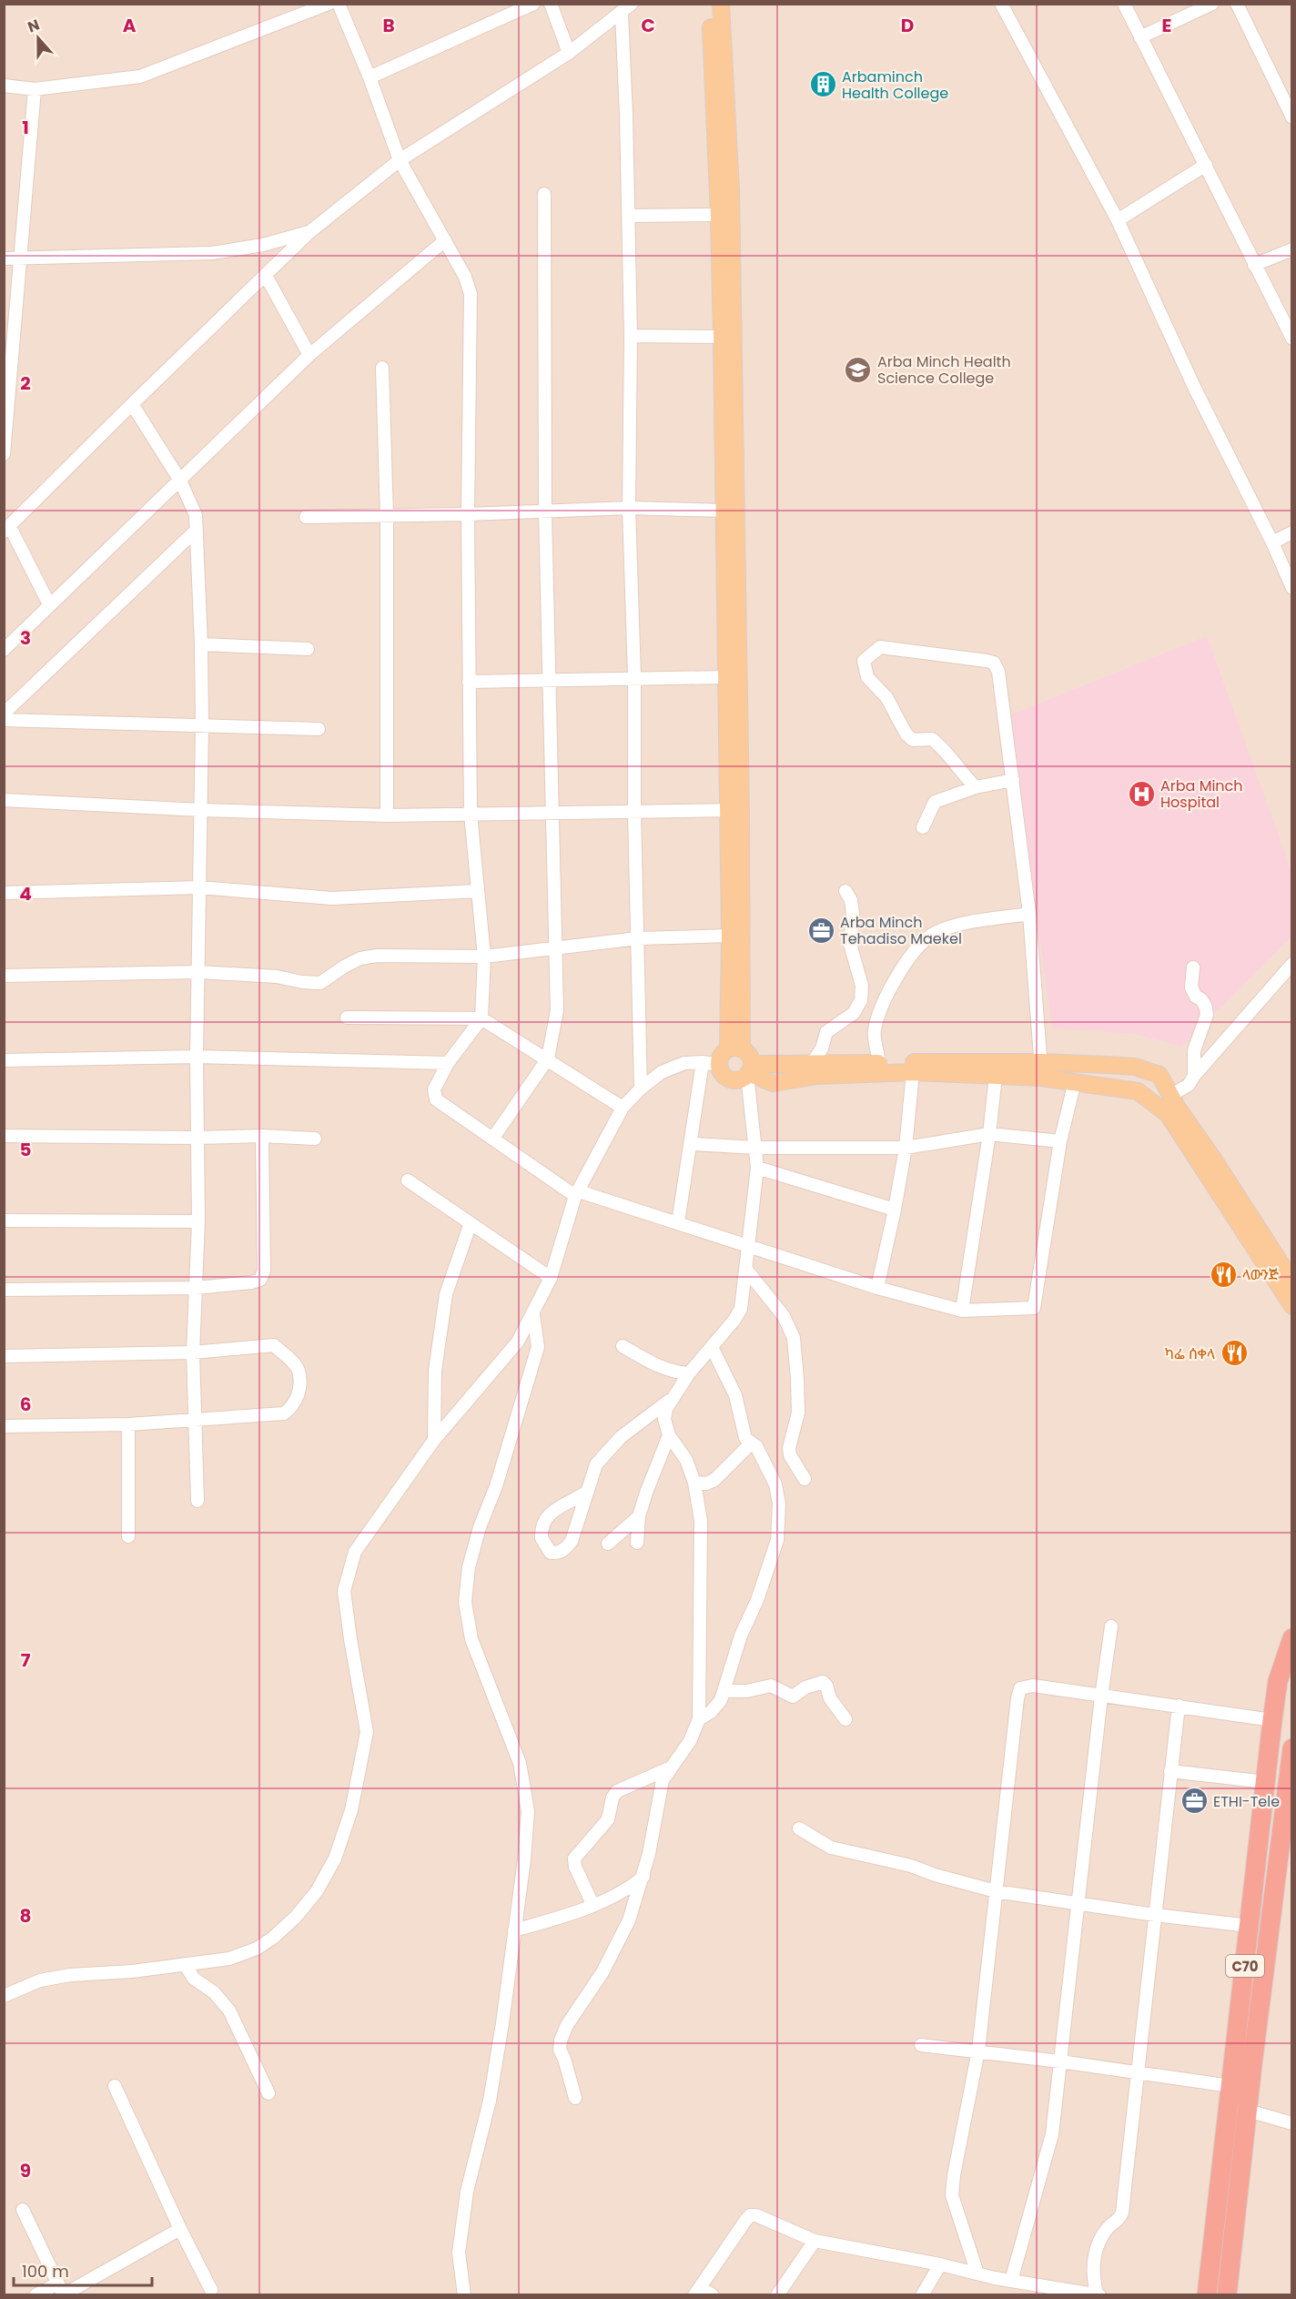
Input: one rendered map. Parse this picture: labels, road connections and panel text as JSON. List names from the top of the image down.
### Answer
{
  "streets": {
    "highway": ["C70"]
  },
  "places": {
    "building": ["Arbaminch Health College"],
    "school or university": ["Arba Minch Health Science College"],
    "hospital": ["Arba Minch Hospital"],
    "office": ["Arba Minch Tehadiso Maekel", "ETHI-Tele"],
    "restaurant": ["ላውንጅ", "ካፌ ሰቀላ"]
  },
  "scale_bar": "100 m",
  "north": "top",
  "grid": {
    "columns": [
      "A",
      "B",
      "C",
      "D",
      "E"
    ],
    "rows": [
      "1",
      "2",
      "3",
      "4",
      "5",
      "6",
      "7",
      "8",
      "9"
    ]
  }
}
